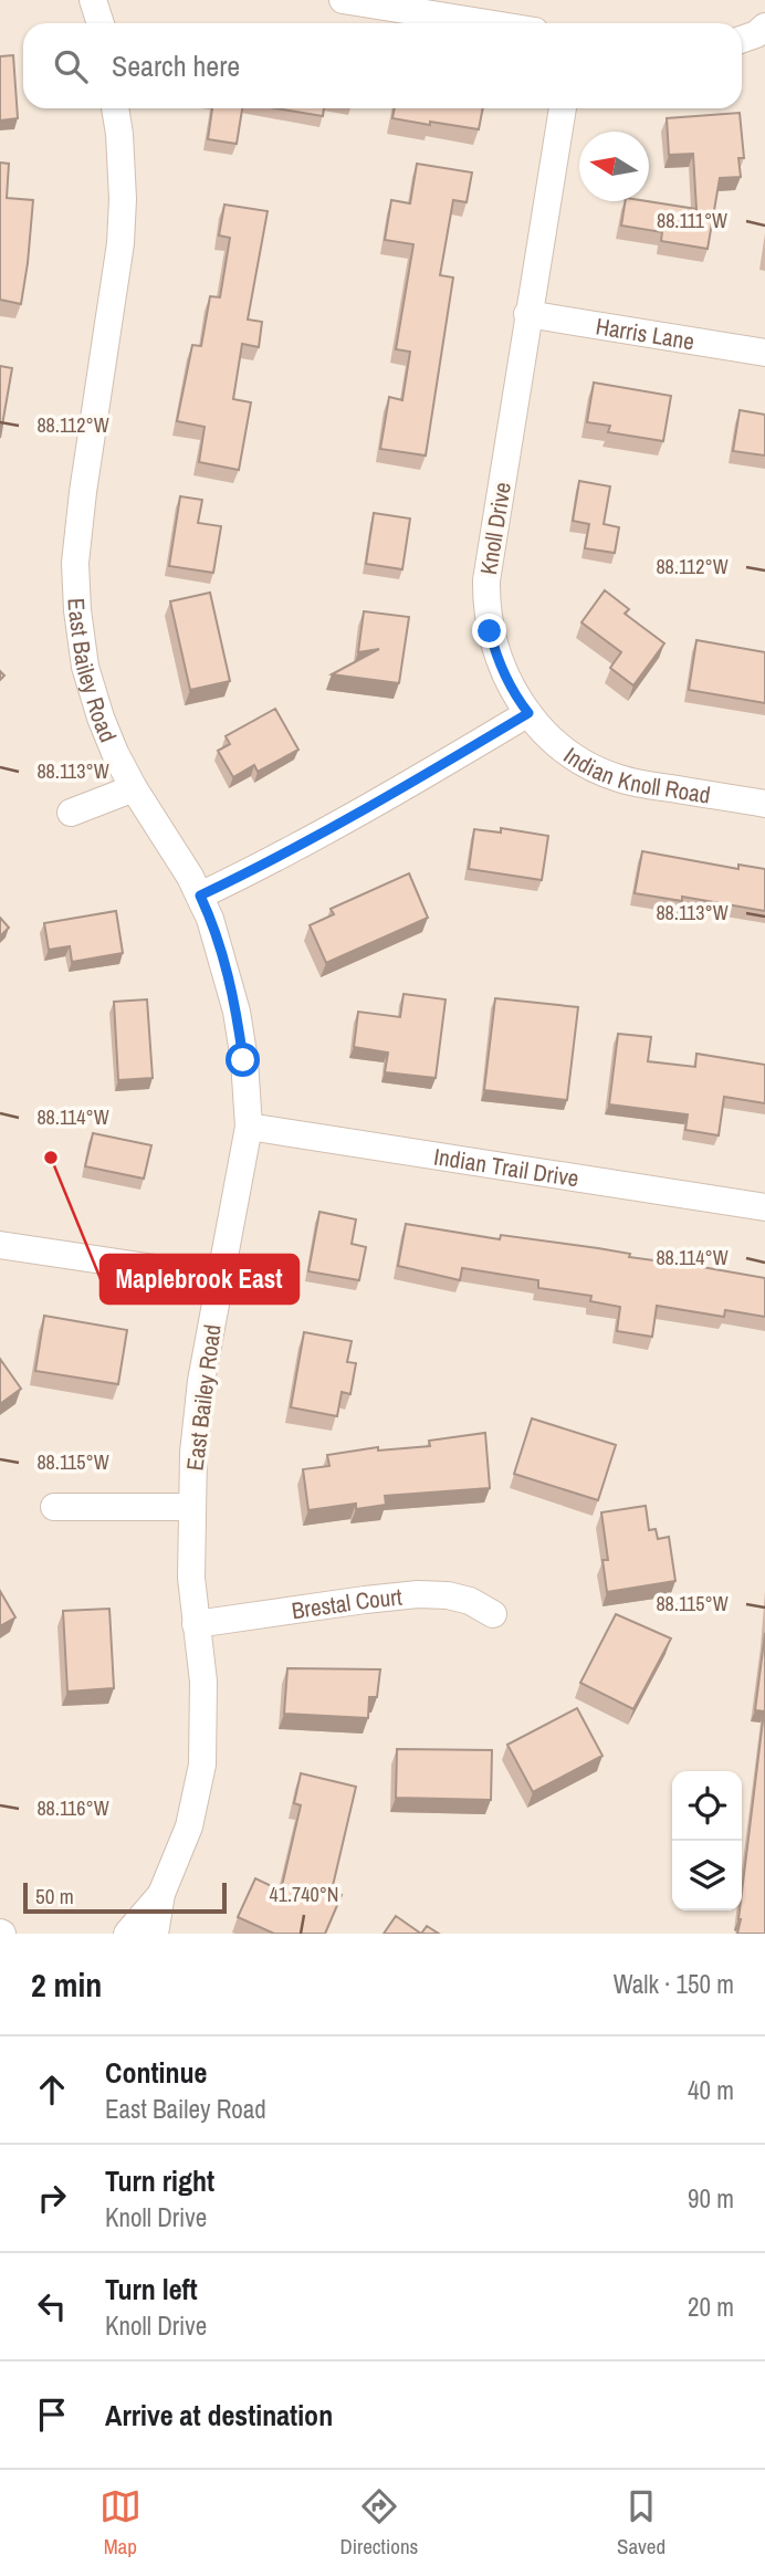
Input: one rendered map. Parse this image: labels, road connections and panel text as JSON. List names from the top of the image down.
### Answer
{
  "streets": {
    "street": [
      "Harris Lane",
      "Knoll Drive",
      "East Bailey Road",
      "Indian Knoll Road",
      "Indian Trail Drive",
      "Brestal Court"
    ]
  },
  "crossings": [
    ["Harris Lane", "Knoll Drive"],
    ["Knoll Drive", "Indian Knoll Road"],
    ["East Bailey Road", "Indian Trail Drive"],
    ["East Bailey Road", "Brestal Court"]
  ],
  "places": ["Maplebrook East"],
  "scale_bar": "50 m",
  "north": "left",
  "page": {
    "search": "Search here",
    "scale": "50 m",
    "heading": ["2 min", "Walk · 150 m"],
    "list": [
      ["Continue", "East Bailey Road", "40 m"],
      ["Turn right", "Knoll Drive", "90 m"],
      ["Turn left", "Knoll Drive", "20 m"],
      "Arrive at destination"
    ],
    "nav": ["Map", "Directions", "Saved"]
  },
  "coordinates": [
    "88.111°W",
    "88.112°W",
    "88.113°W",
    "88.114°W",
    "88.115°W",
    "88.116°W",
    "41.740°N"
  ]
}
